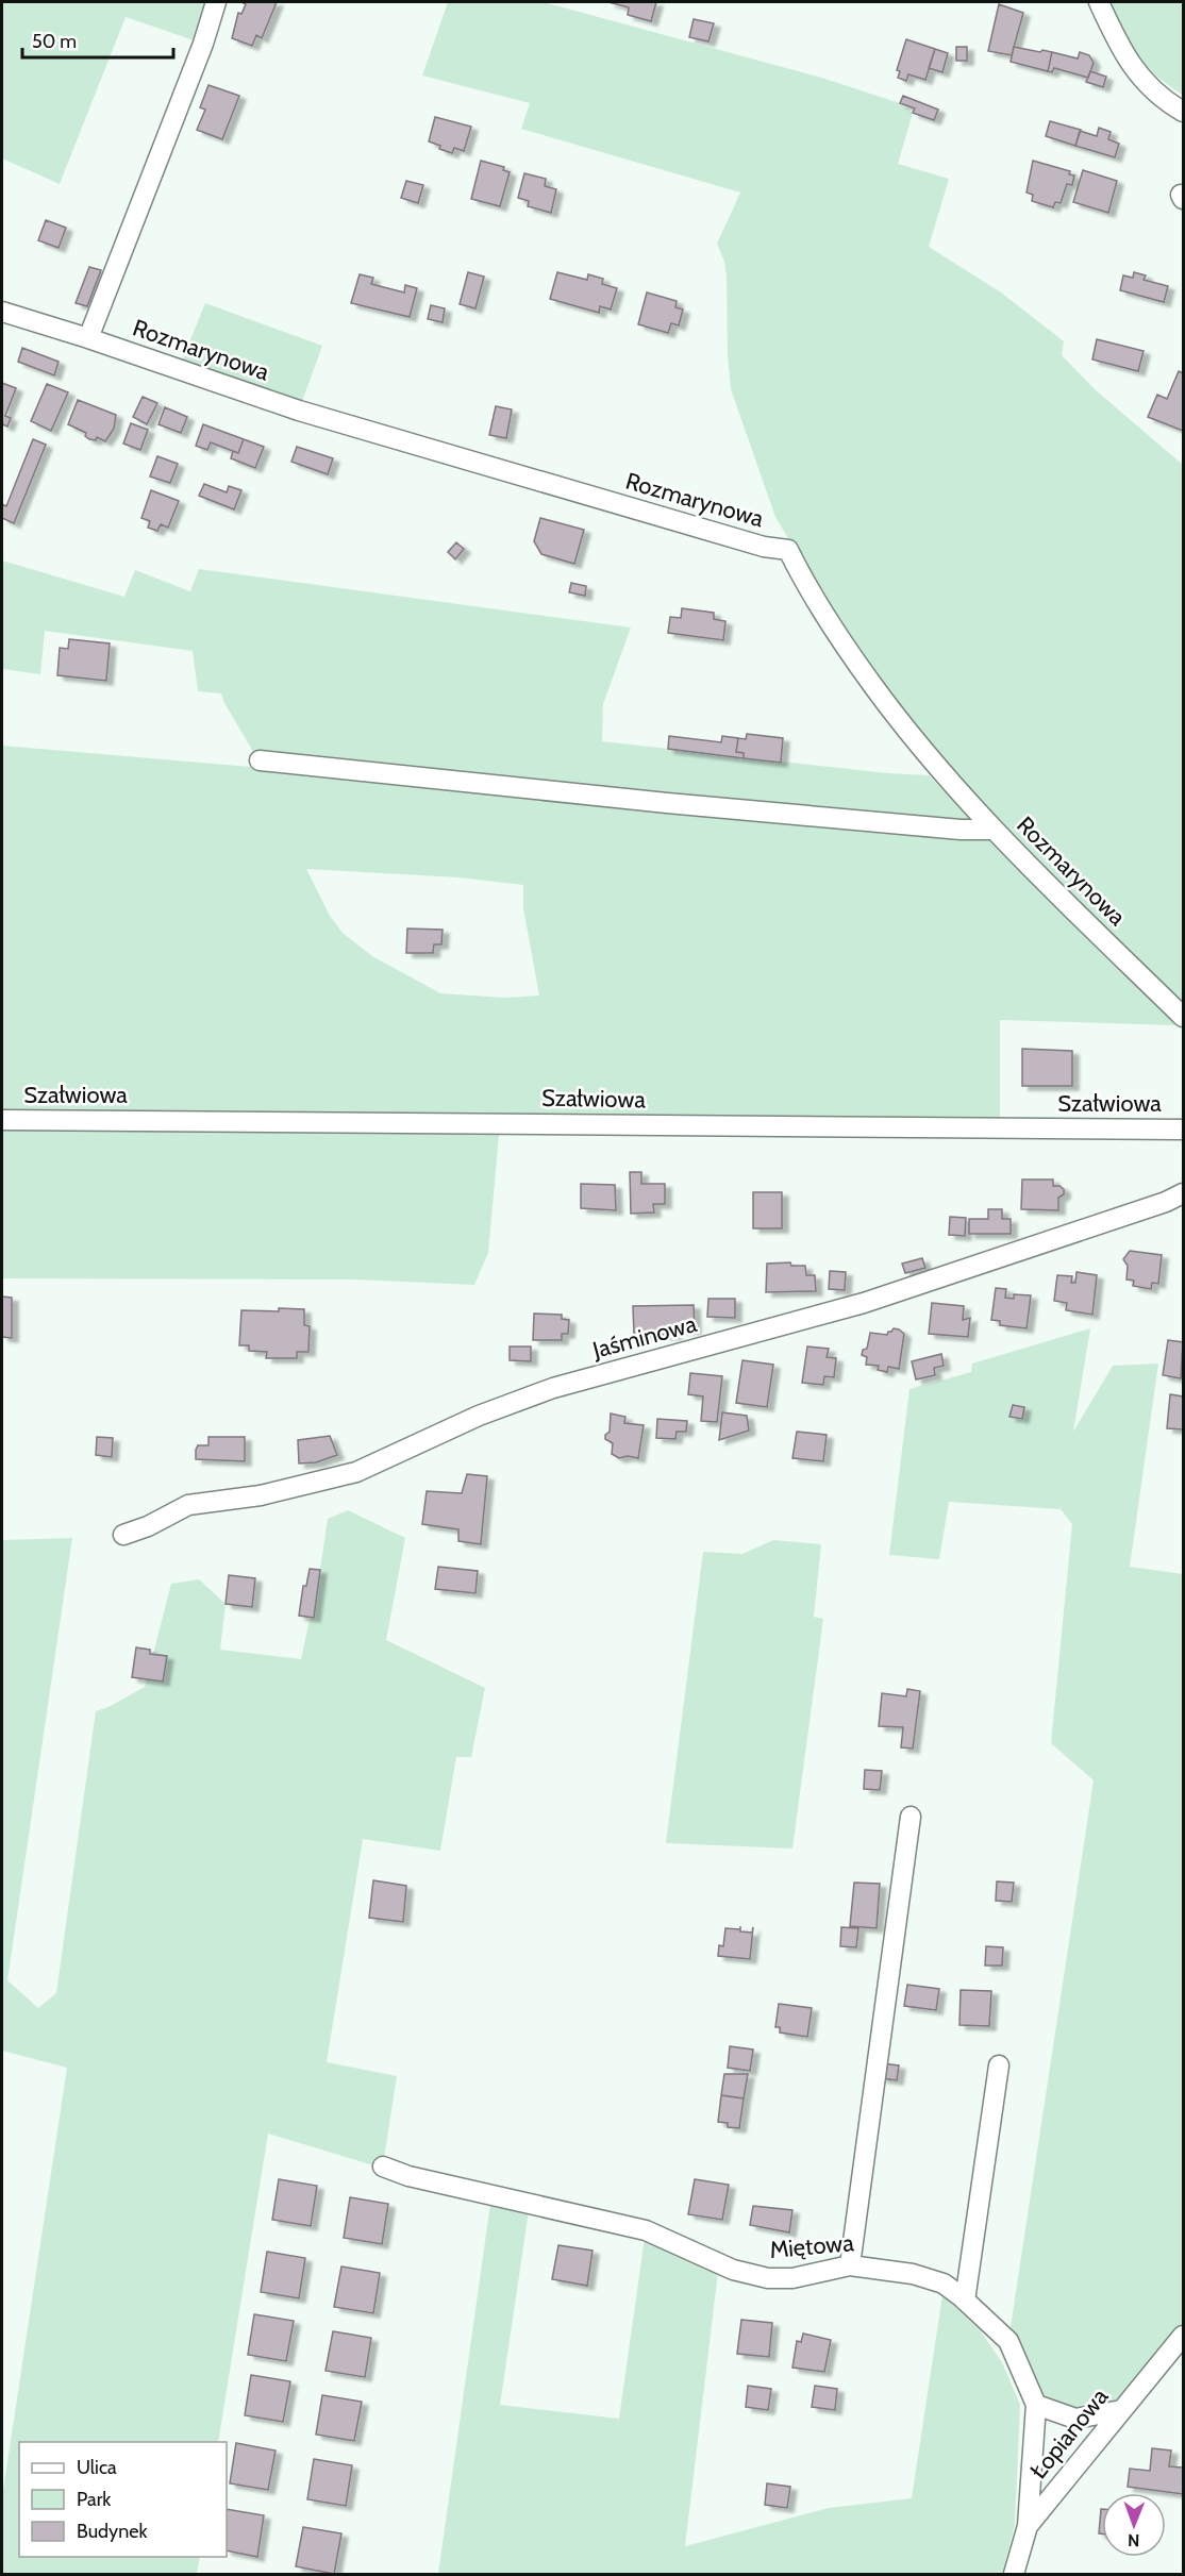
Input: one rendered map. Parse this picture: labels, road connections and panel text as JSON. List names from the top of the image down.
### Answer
{
  "streets": {
    "street": [
      "Rozmarynowa",
      "Szałwiowa",
      "Jaśminowa",
      "Miętowa",
      "Łopianowa"
    ]
  },
  "crossings": [
    ["Miętowa", "Łopianowa"]
  ],
  "legend": ["Ulica", "Park", "Budynek"],
  "scale_bar": "50 m",
  "north": "bottom"
}
